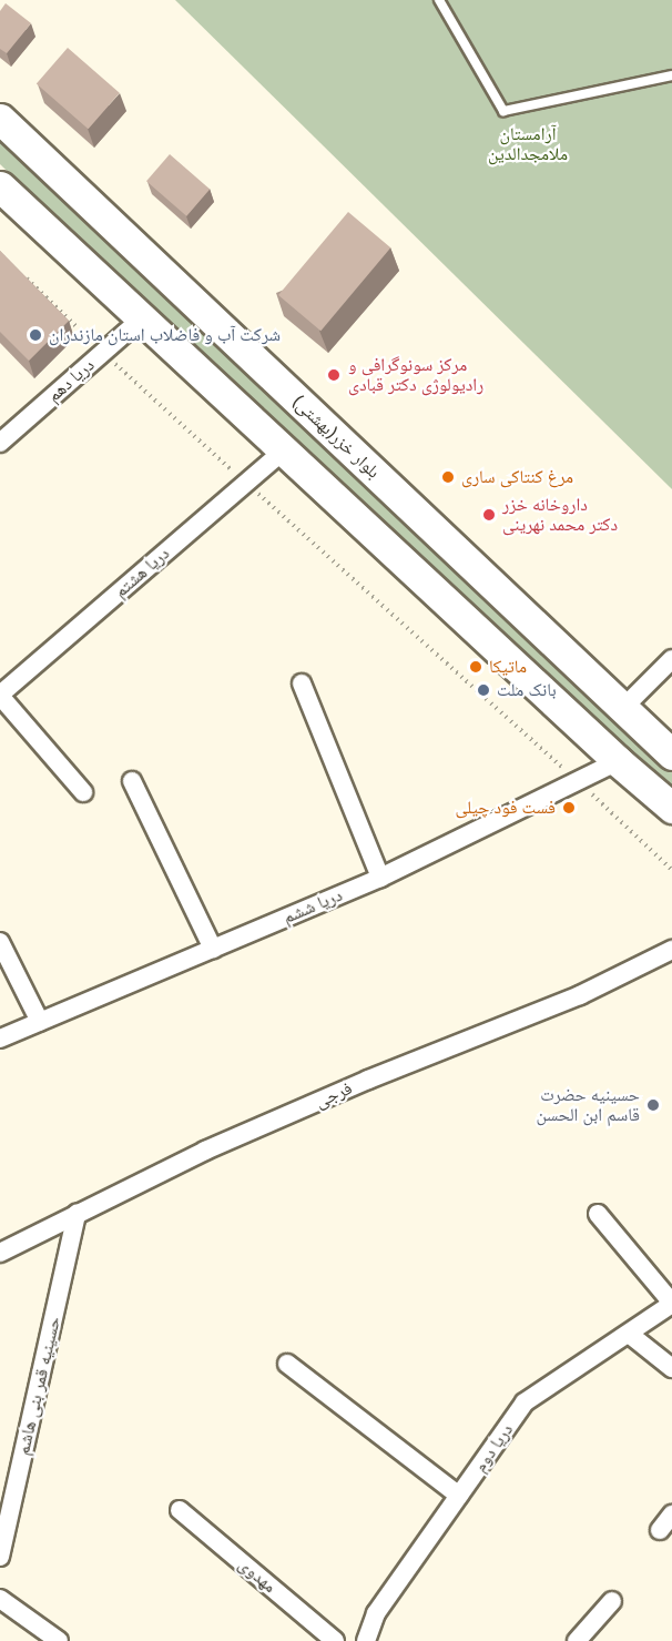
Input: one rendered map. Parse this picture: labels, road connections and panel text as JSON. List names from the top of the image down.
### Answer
{
  "streets": {
    "main road": ["بلوار خزر(بهشتی)"],
    "street": [
      "دریا دهم",
      "دریا هشتم",
      "دریا ششم",
      "فرجی",
      "حسینیه قمر بنی هاشم",
      "دریا دوم",
      "مهدوی"
    ]
  },
  "crossings": [
    ["فرجی", "حسینیه قمر بنی هاشم"]
  ],
  "parks": ["آرامستان ملامجدالدین"],
  "places": [
    "شرکت آب و فاضلاب استان مازندران",
    "مركز سونوگرافی و راديولوژی دكتر قبادی",
    "مرغ کنتاکی ساری",
    "داروخانه خزر دکتر محمد نهرینی",
    "ماتیکا",
    "بانک ملت",
    "فست فود چیلی",
    "حسینیه حضرت قاسم ابن الحسن"
  ]
}
